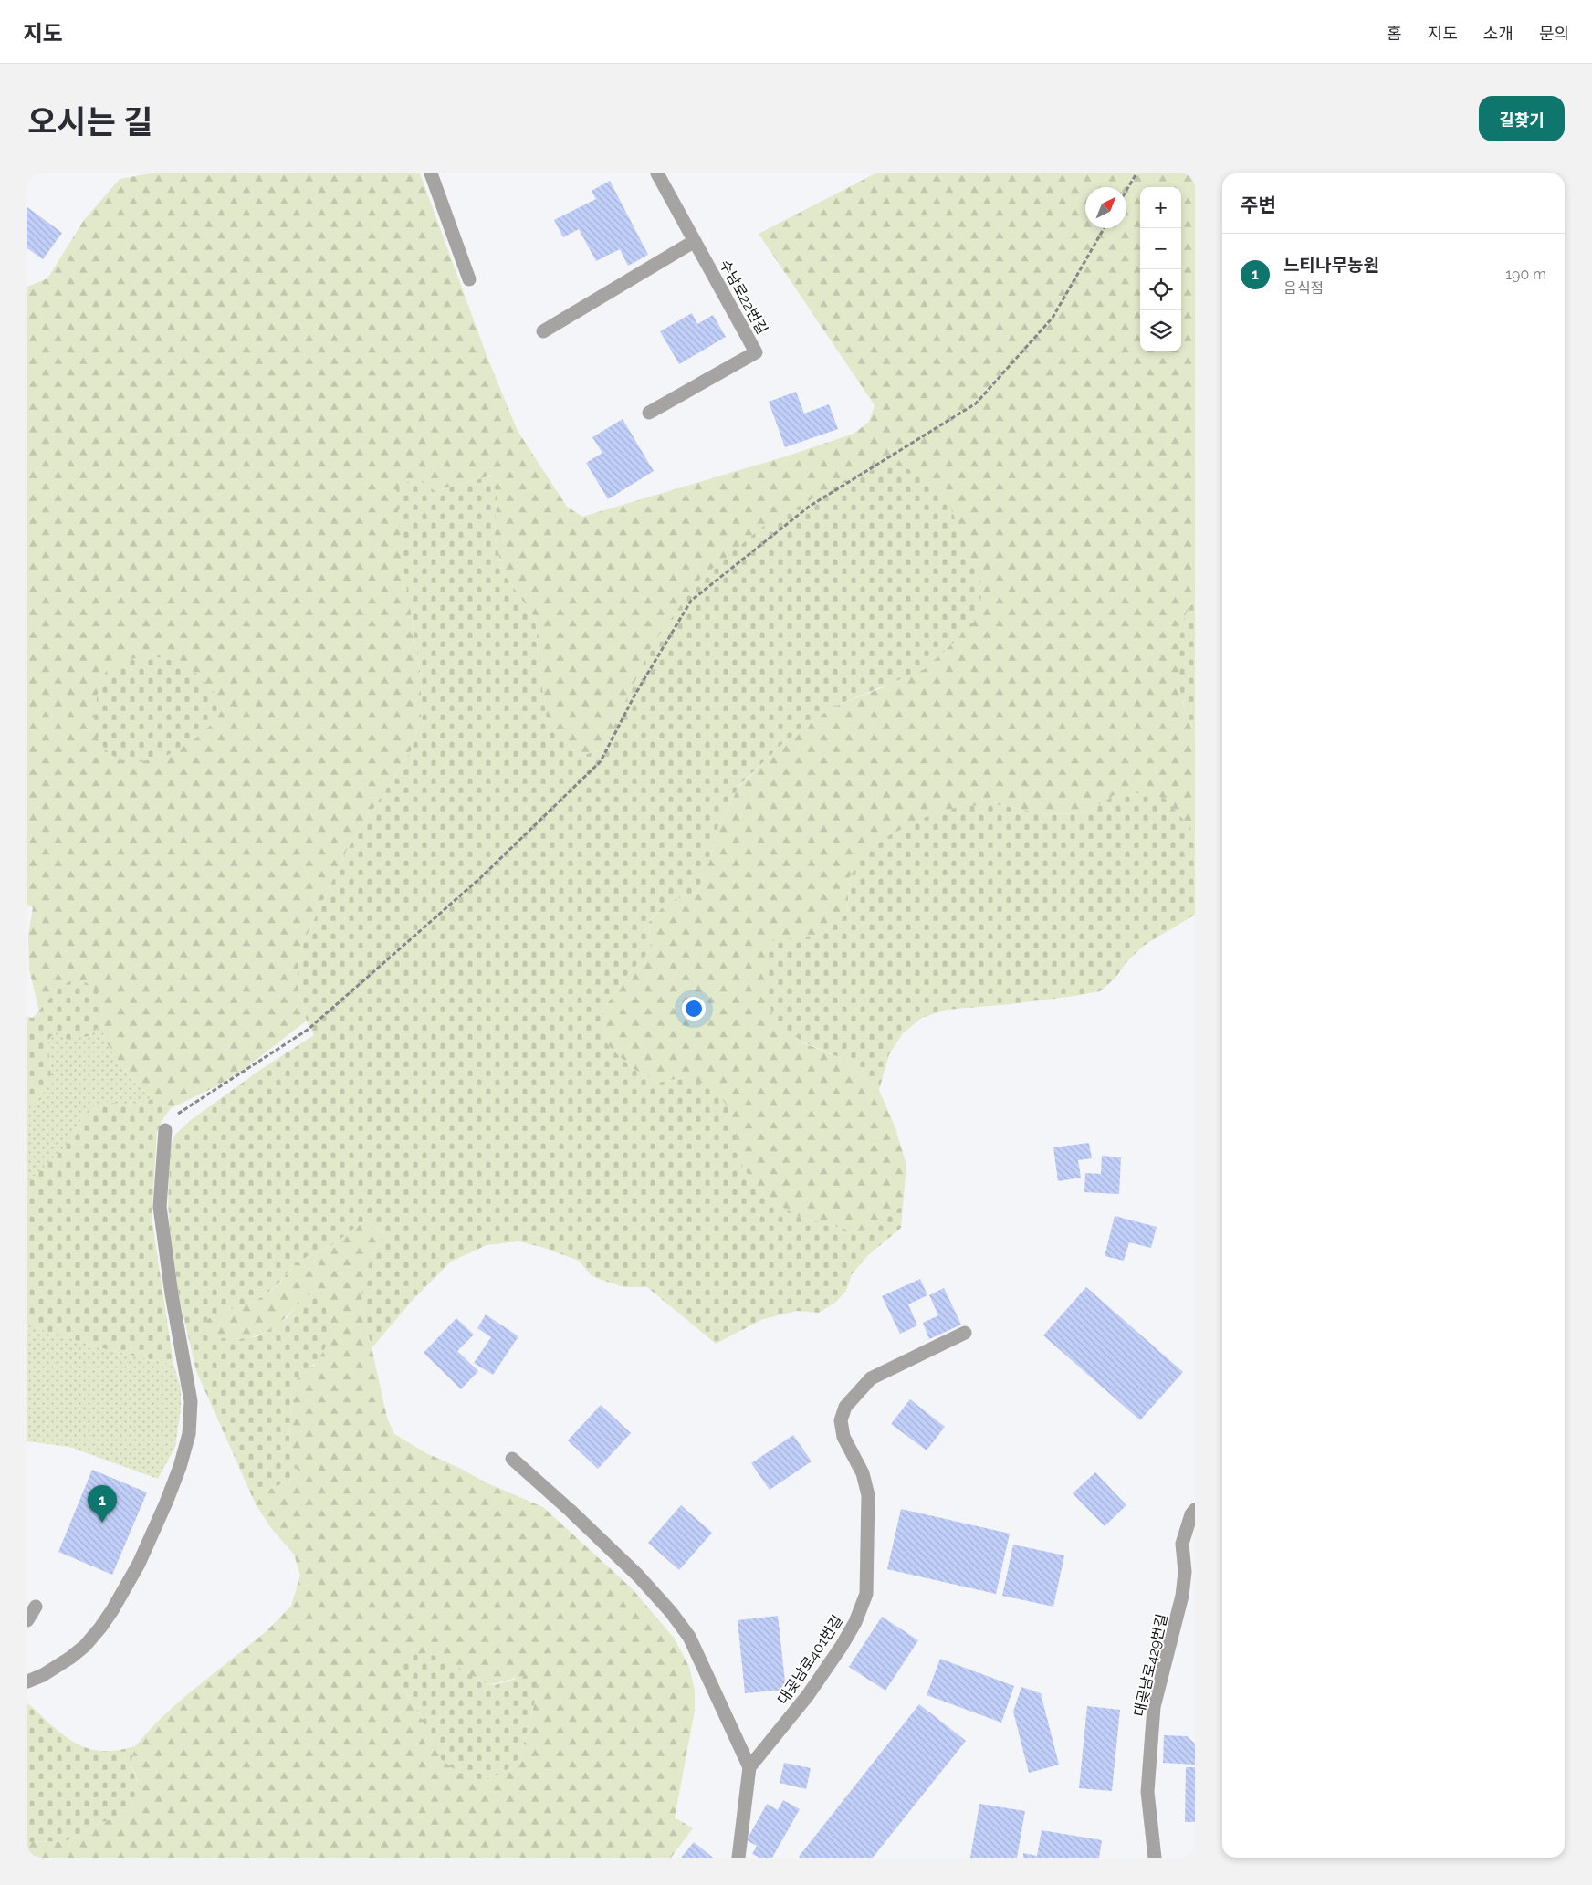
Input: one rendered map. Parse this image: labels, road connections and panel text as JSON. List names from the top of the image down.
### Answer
{
  "streets": {
    "lane": ["수남로22번길", "대곶남로401번길", "대곶남로429번길"]
  },
  "north": "top right",
  "page": {
    "header": "지도",
    "nav": [
      "홈",
      "지도",
      "소개",
      "문의"
    ],
    "title": "오시는 길",
    "buttons": "길찾기",
    "heading": "주변",
    "map_buttons": ["+", "−"],
    "list": [
      {
        "mark": "1",
        "name": "느티나무농원",
        "note": "음식점",
        "value": "190 m"
      }
    ],
    "pins": "1"
  }
}
